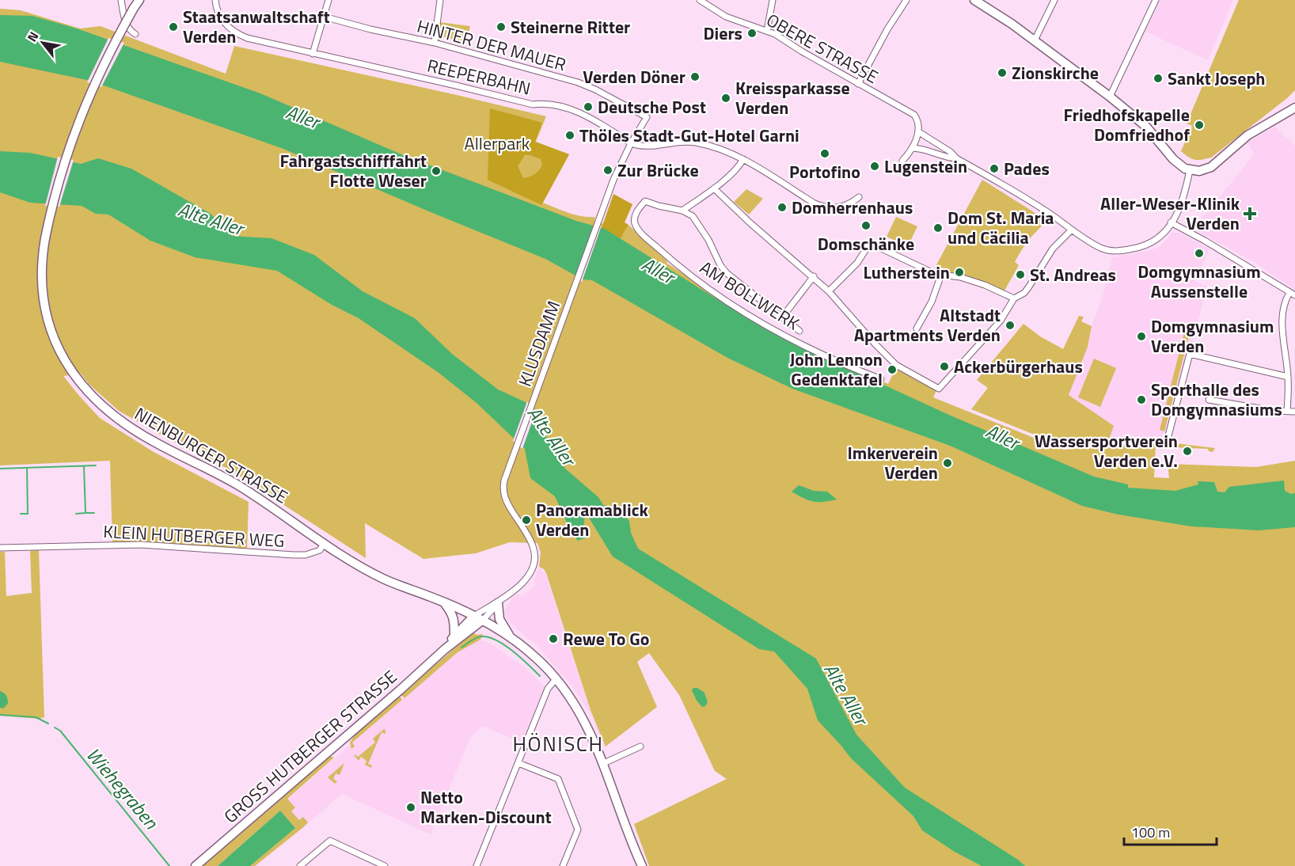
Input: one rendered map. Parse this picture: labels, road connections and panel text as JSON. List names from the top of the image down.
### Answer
{
  "streets": {
    "main road": ["NIENBURGER STRASSE", "GROSS HUTBERGER STRASSE"],
    "street": [
      "HINTER DER MAUER",
      "OBERE STRASSE",
      "REEPERBAHN",
      "AM BOLLWERK",
      "KLUSDAMM",
      "KLEIN HUTBERGER WEG"
    ]
  },
  "crossings": [
    ["HINTER DER MAUER", "KLUSDAMM"],
    ["REEPERBAHN", "KLUSDAMM"],
    ["KLUSDAMM", "GROSS HUTBERGER STRASSE"],
    ["NIENBURGER STRASSE", "KLEIN HUTBERGER WEG"],
    ["NIENBURGER STRASSE", "GROSS HUTBERGER STRASSE"]
  ],
  "districts": ["HÖNISCH"],
  "water": ["Aller", "Alte Aller", "Wiehegraben"],
  "parks": ["Allerpark"],
  "places": {
    "other": [
      "Staatsanwaltschaft Verden",
      "Steinerne Ritter",
      "Diers",
      "Zionskirche",
      "Verden Döner",
      "Sankt Joseph",
      "Kreissparkasse Verden",
      "Deutsche Post",
      "Friedhofskapelle Domfriedhof",
      "Thöles Stadt-Gut-Hotel Garni",
      "Portofino",
      "Lugenstein",
      "Pades",
      "Zur Brücke",
      "Fahrgastschifffahrt Flotte Weser",
      "Domherrenhaus",
      "Domschänke",
      "Dom St. Maria und Cäcilia",
      "Domgymnasium Aussenstelle",
      "Lutherstein",
      "St. Andreas",
      "Altstadt Apartments Verden",
      "Domgymnasium Verden",
      "Ackerbürgerhaus",
      "John Lennon Gedenktafel",
      "Sporthalle des Domgymnasiums",
      "Wassersportverein Verden e.V.",
      "Imkerverein Verden",
      "Panoramablick Verden",
      "Rewe To Go",
      "Netto Marken-Discount"
    ],
    "health": ["Aller-Weser-Klinik Verden"]
  },
  "scale_bar": "100 m",
  "north": "top left"
}
